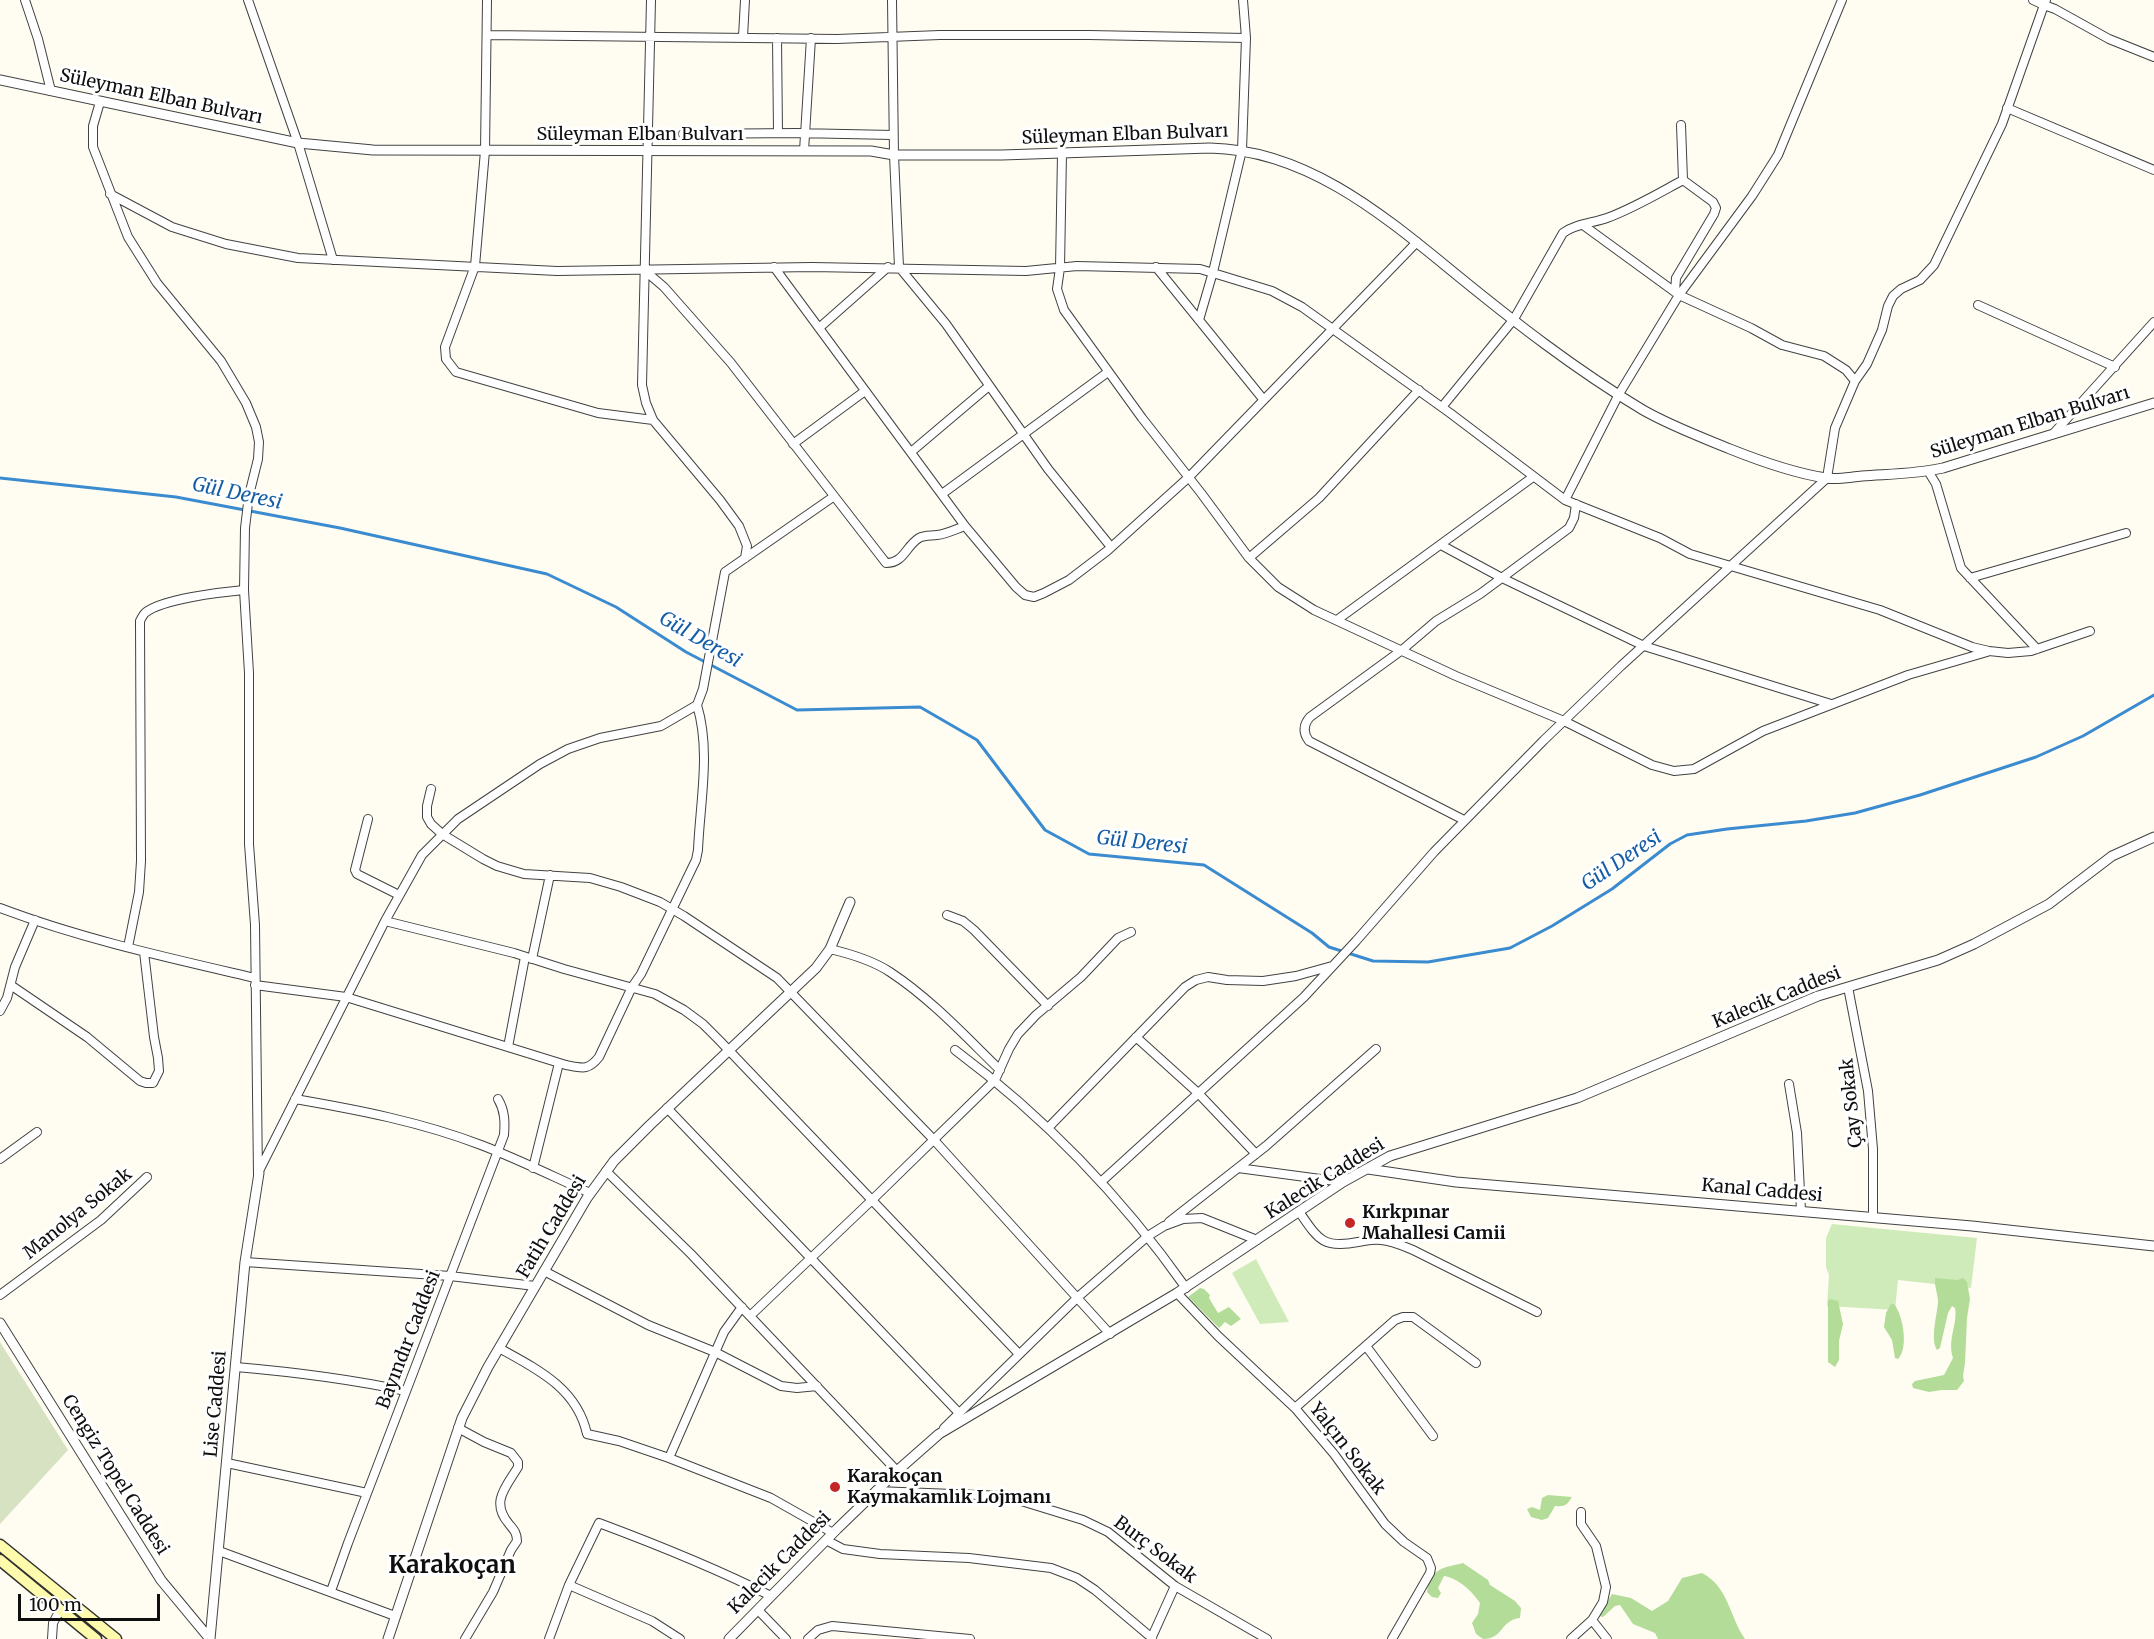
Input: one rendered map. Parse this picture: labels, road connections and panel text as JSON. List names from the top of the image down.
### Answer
{
  "streets": {
    "street": [
      "Süleyman Elban Bulvarı",
      "Kalecik Caddesi",
      "Çay Sokak",
      "Kanal Caddesi",
      "Manolya Sokak",
      "Fatih Caddesi",
      "Bayındır Caddesi",
      "Lise Caddesi",
      "Yalçın Sokak",
      "Cengiz Topel Caddesi",
      "Burç Sokak"
    ]
  },
  "crossings": [
    ["Kalecik Caddesi", "Çay Sokak"],
    ["Kalecik Caddesi", "Kanal Caddesi"],
    ["Kalecik Caddesi", "Yalçın Sokak"],
    ["Kalecik Caddesi", "Burç Sokak"],
    ["Çay Sokak", "Kanal Caddesi"],
    ["Lise Caddesi", "Cengiz Topel Caddesi"]
  ],
  "districts": ["Karakoçan"],
  "water": ["Gül Deresi"],
  "places": ["Kırkpınar Mahallesi Camii", "Karakoçan Kaymakamlık Lojmanı"],
  "scale_bar": "100 m"
}
